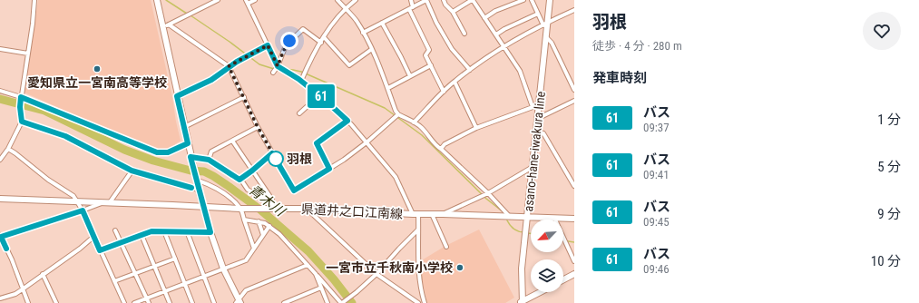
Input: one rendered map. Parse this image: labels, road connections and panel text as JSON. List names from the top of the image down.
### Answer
{
  "streets": {
    "main road": ["asano-hane-iwakura line", "県道井之口江南線"]
  },
  "crossings": [
    ["asano-hane-iwakura line", "県道井之口江南線"]
  ],
  "water": ["青木川"],
  "places": ["愛知県立一宮南高等学校", "羽根", "一宮市立千秋南小学校"],
  "lines": ["bus line 61"],
  "north": "bottom left",
  "page": {
    "on_map": "61",
    "heading": [
      ["羽根", "徒歩 · 4 分 · 280 m"],
      "発車時刻"
    ],
    "list": [
      {
        "mark": "61",
        "name": "バス",
        "note": "09:37",
        "value": "1 分"
      },
      {
        "mark": "61",
        "name": "バス",
        "note": "09:41",
        "value": "5 分"
      },
      {
        "mark": "61",
        "name": "バス",
        "note": "09:45",
        "value": "9 分"
      },
      {
        "mark": "61",
        "name": "バス",
        "note": "09:46",
        "value": "10 分"
      }
    ]
  }
}
